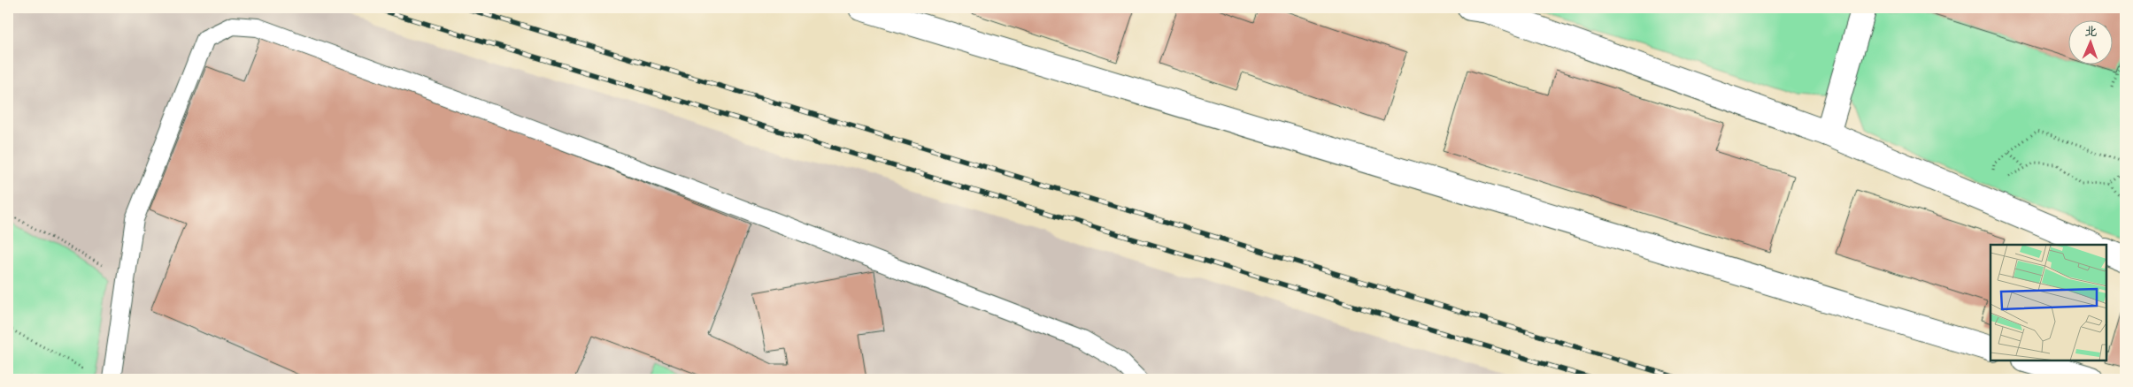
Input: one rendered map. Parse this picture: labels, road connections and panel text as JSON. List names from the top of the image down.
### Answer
{
  "north": "top"
}
